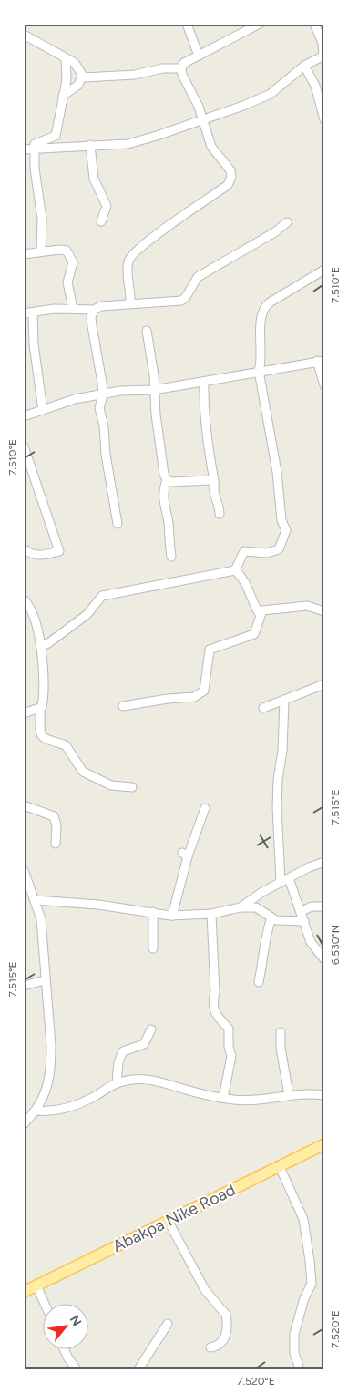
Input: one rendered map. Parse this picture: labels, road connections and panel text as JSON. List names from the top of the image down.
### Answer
{
  "streets": {
    "main road": ["Abakpa Nike Road"]
  },
  "north": "top right",
  "coordinates": [
    "7.510°E",
    "7.515°E",
    "6.530°N",
    "7.520°E"
  ]
}
